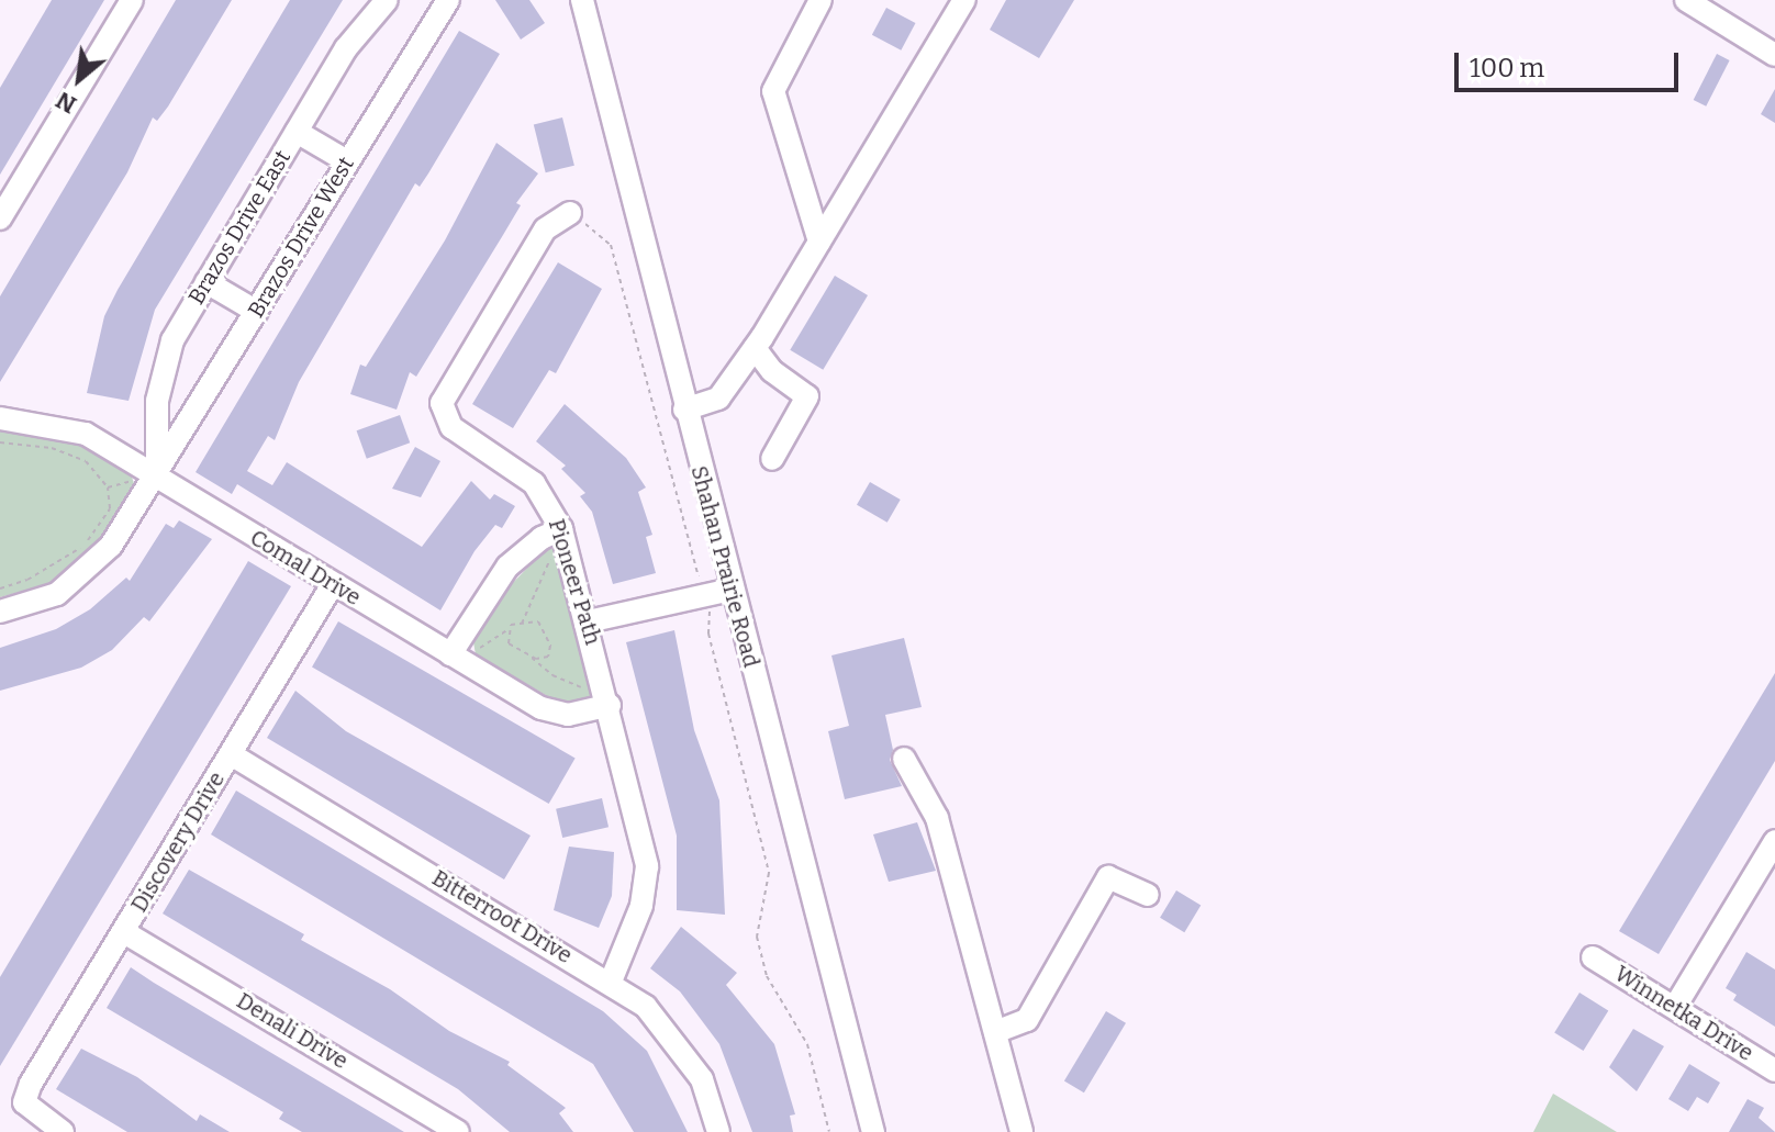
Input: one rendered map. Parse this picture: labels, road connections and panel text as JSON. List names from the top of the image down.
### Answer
{
  "streets": {
    "street": [
      "Brazos Drive East",
      "Brazos Drive West",
      "Shahan Prairie Road",
      "Comal Drive",
      "Pioneer Path",
      "Discovery Drive",
      "Bitterroot Drive",
      "Winnetka Drive",
      "Denali Drive"
    ]
  },
  "crossings": [
    ["Brazos Drive East", "Brazos Drive West"],
    ["Brazos Drive East", "Comal Drive"],
    ["Brazos Drive West", "Comal Drive"],
    ["Comal Drive", "Pioneer Path"],
    ["Comal Drive", "Discovery Drive"],
    ["Pioneer Path", "Bitterroot Drive"],
    ["Discovery Drive", "Bitterroot Drive"],
    ["Discovery Drive", "Denali Drive"]
  ],
  "scale_bar": "100 m",
  "north": "bottom left"
}
